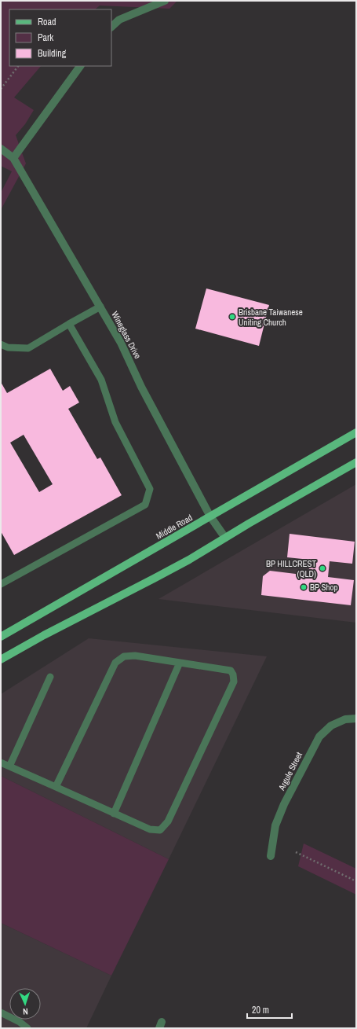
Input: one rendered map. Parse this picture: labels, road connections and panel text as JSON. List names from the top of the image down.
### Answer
{
  "streets": {
    "main road": ["Middle Road"],
    "street": ["Wineglass Drive", "Argule Street"]
  },
  "crossings": [
    ["Wineglass Drive", "Middle Road"]
  ],
  "places": ["Brisbane Taiwanese Uniting Church", "BP HILLCREST (QLD)", "BP Shop"],
  "legend": ["Road", "Park", "Building"],
  "scale_bar": "20 m",
  "north": "bottom"
}
